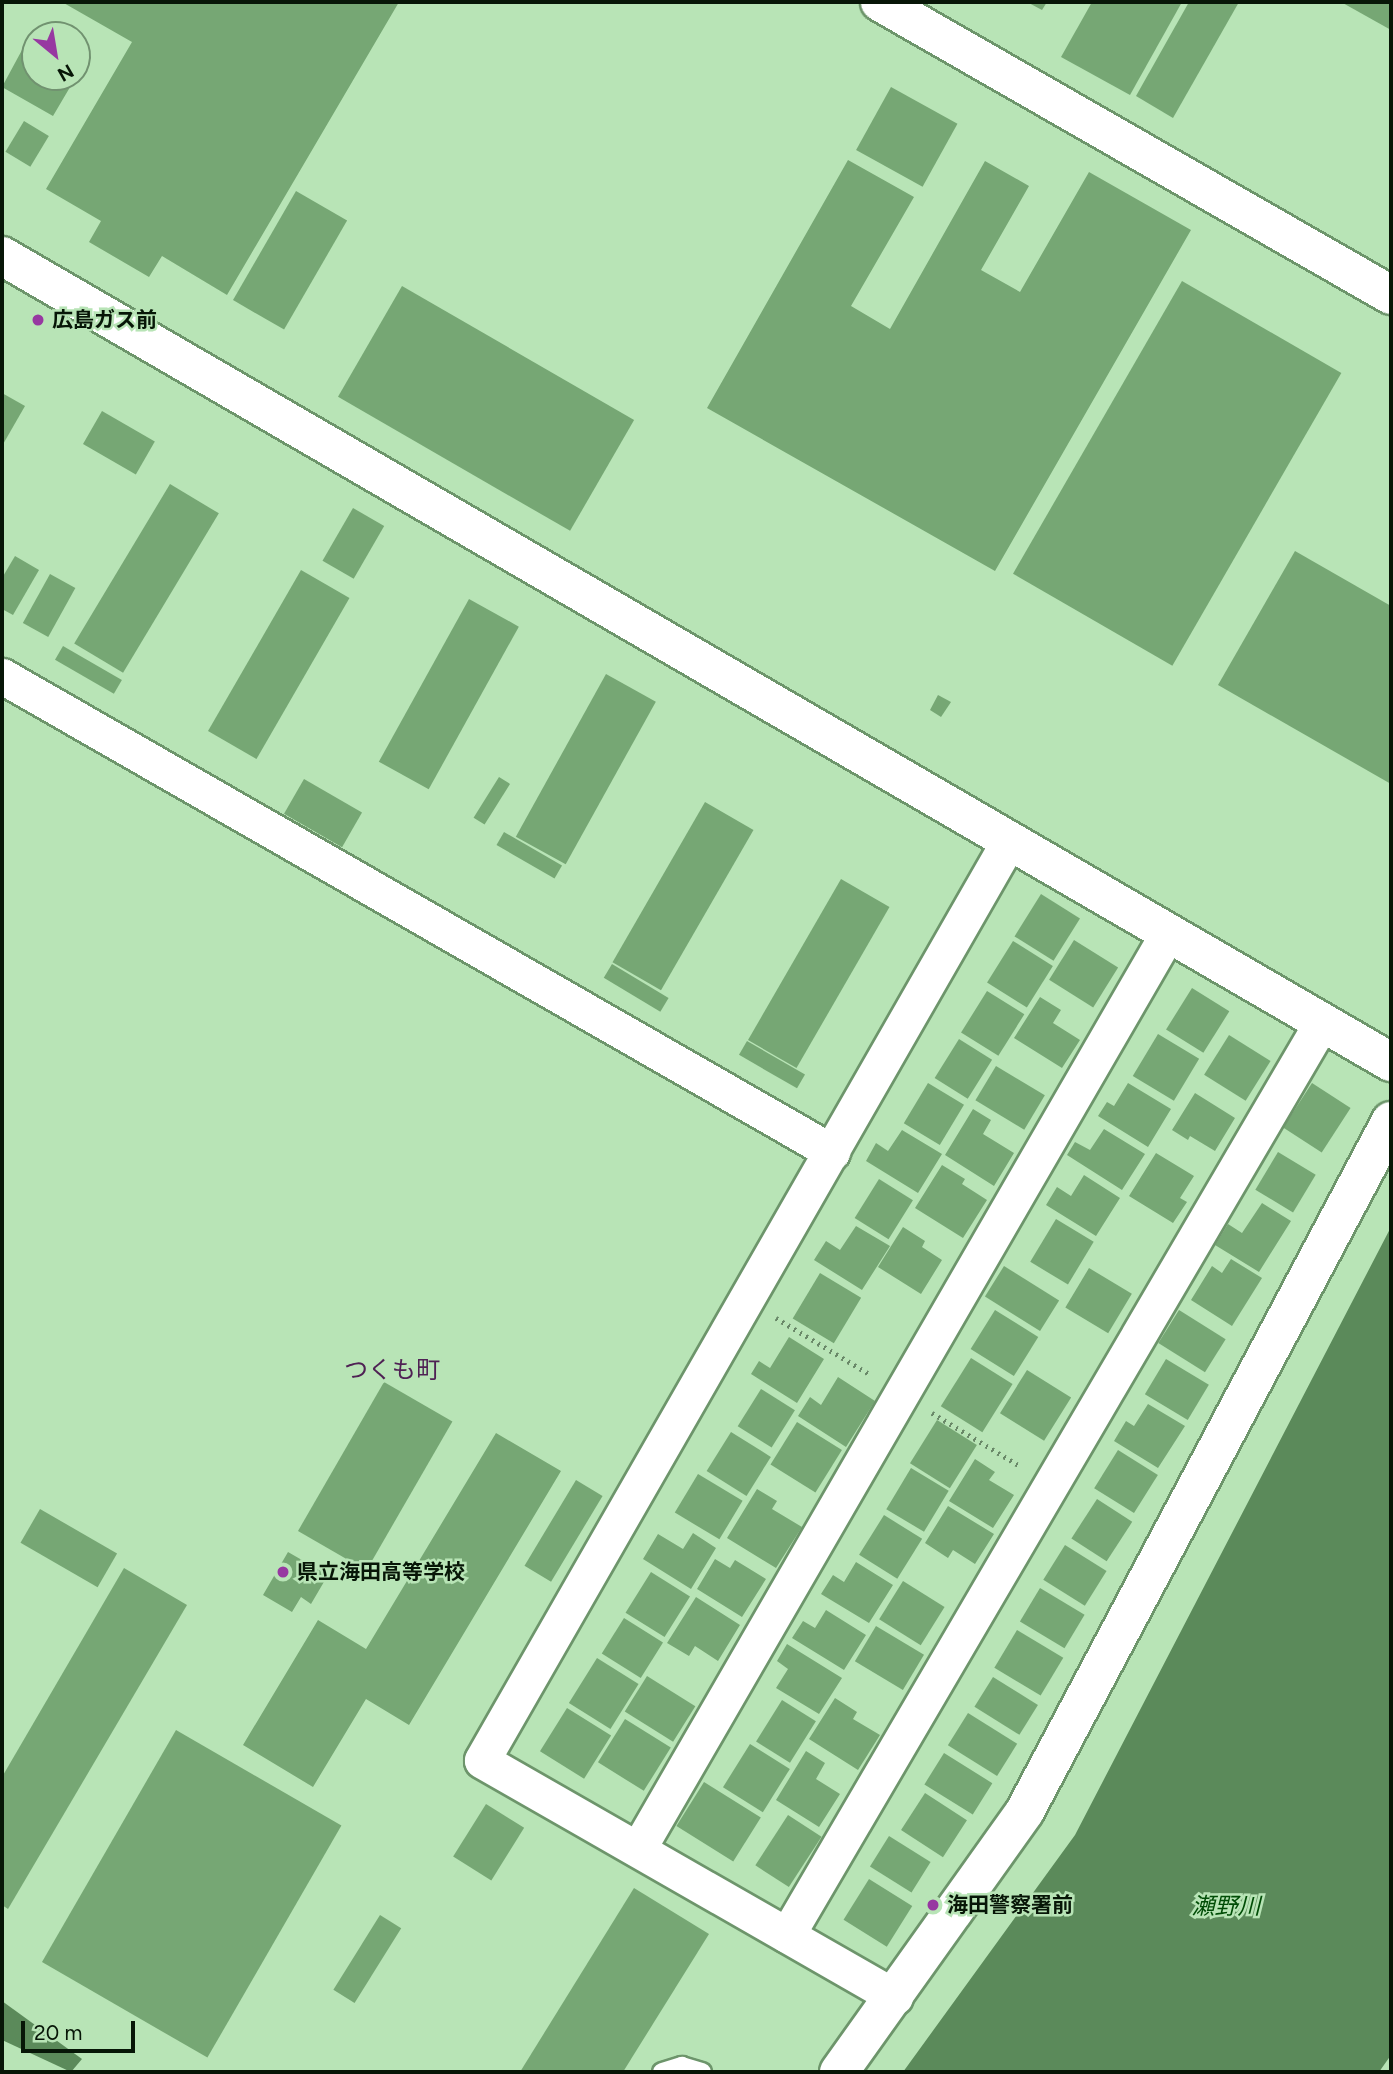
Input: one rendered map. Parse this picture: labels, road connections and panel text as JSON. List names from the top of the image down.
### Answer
{
  "districts": ["つくも町"],
  "water": ["瀬野川"],
  "places": ["広島ガス前", "県立海田高等学校", "海田警察署前"],
  "scale_bar": "20 m",
  "north": "bottom right"
}
